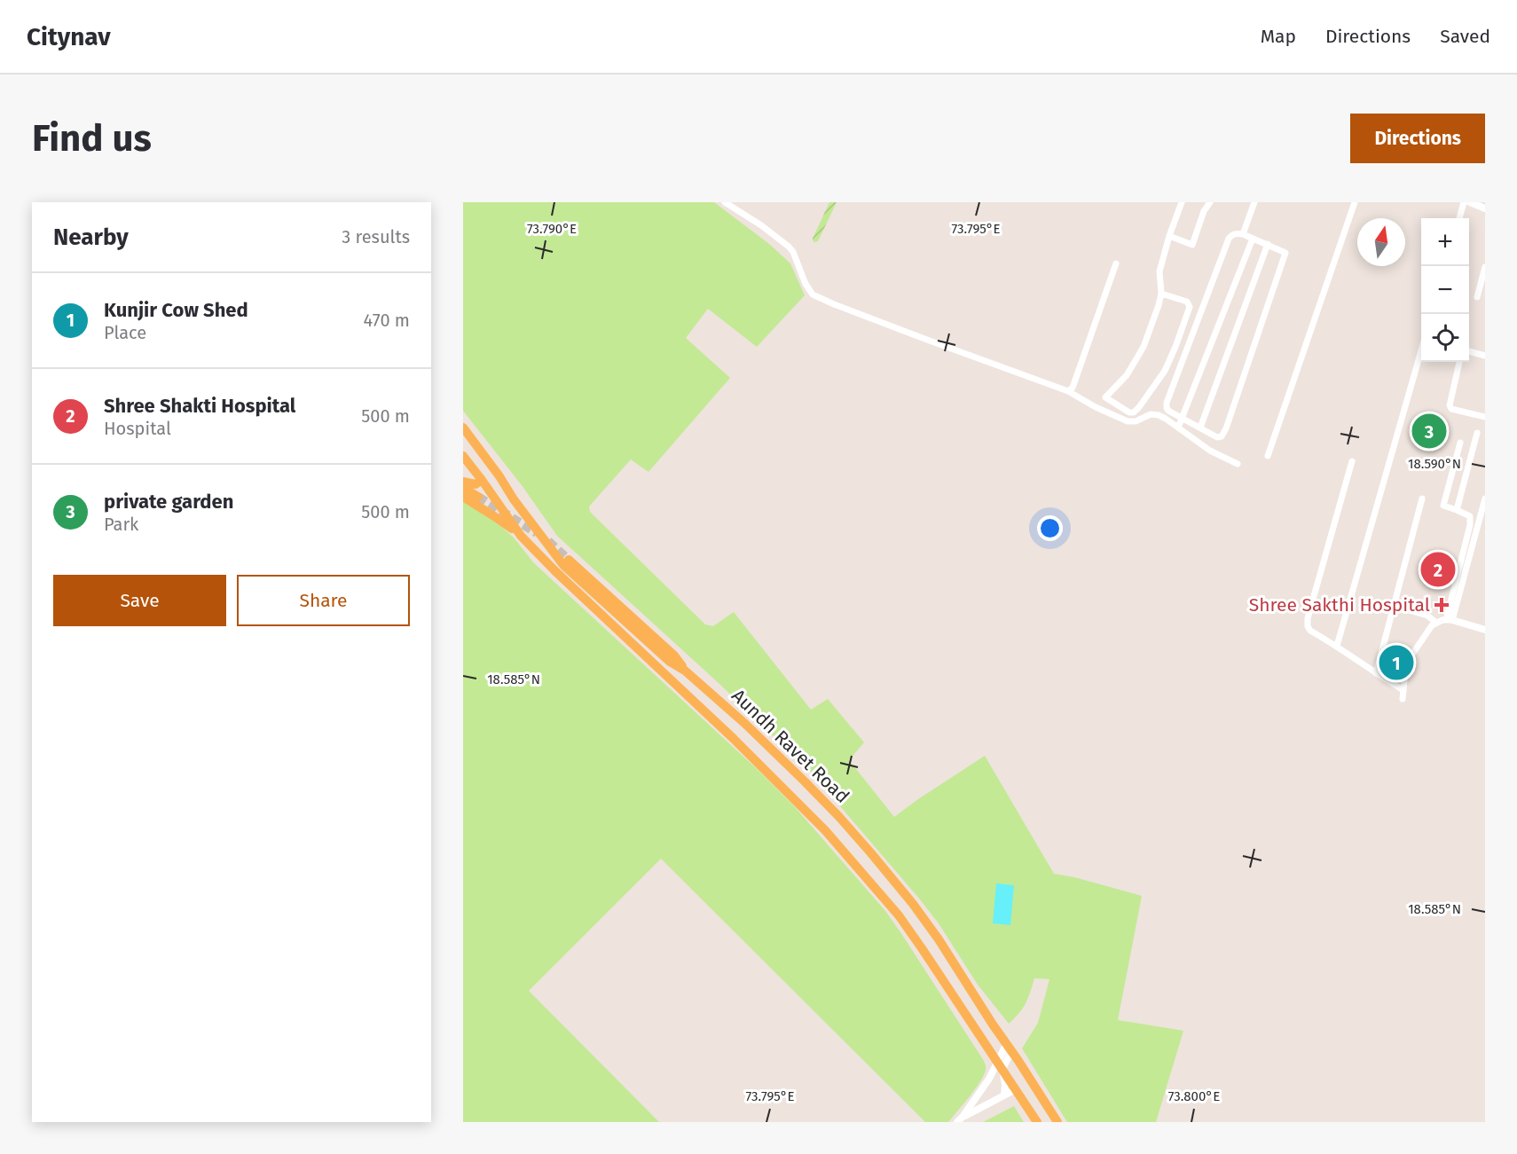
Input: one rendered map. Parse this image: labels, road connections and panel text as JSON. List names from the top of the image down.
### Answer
{
  "streets": {
    "main road": ["Aundh Ravet Road"]
  },
  "places": {
    "health": ["Shree Sakthi Hospital"]
  },
  "north": "top",
  "page": {
    "header": "Citynav",
    "nav": ["Map", "Directions", "Saved"],
    "buttons": [
      "Directions",
      ["Save", "Share"]
    ],
    "title": "Find us",
    "heading": ["Nearby", "3 results"],
    "map_buttons": ["+", "−"],
    "list": [
      {
        "mark": "1",
        "name": "Kunjir Cow Shed",
        "note": "Place",
        "value": "470 m"
      },
      {
        "mark": "2",
        "name": "Shree Shakti Hospital",
        "note": "Hospital",
        "value": "500 m"
      },
      {
        "mark": "3",
        "name": "private garden",
        "note": "Park",
        "value": "500 m"
      }
    ],
    "pins": ["3", "2", "1"]
  },
  "coordinates": [
    "73.790°E",
    "73.795°E",
    "18.590°N",
    "18.585°N",
    "73.800°E"
  ]
}
